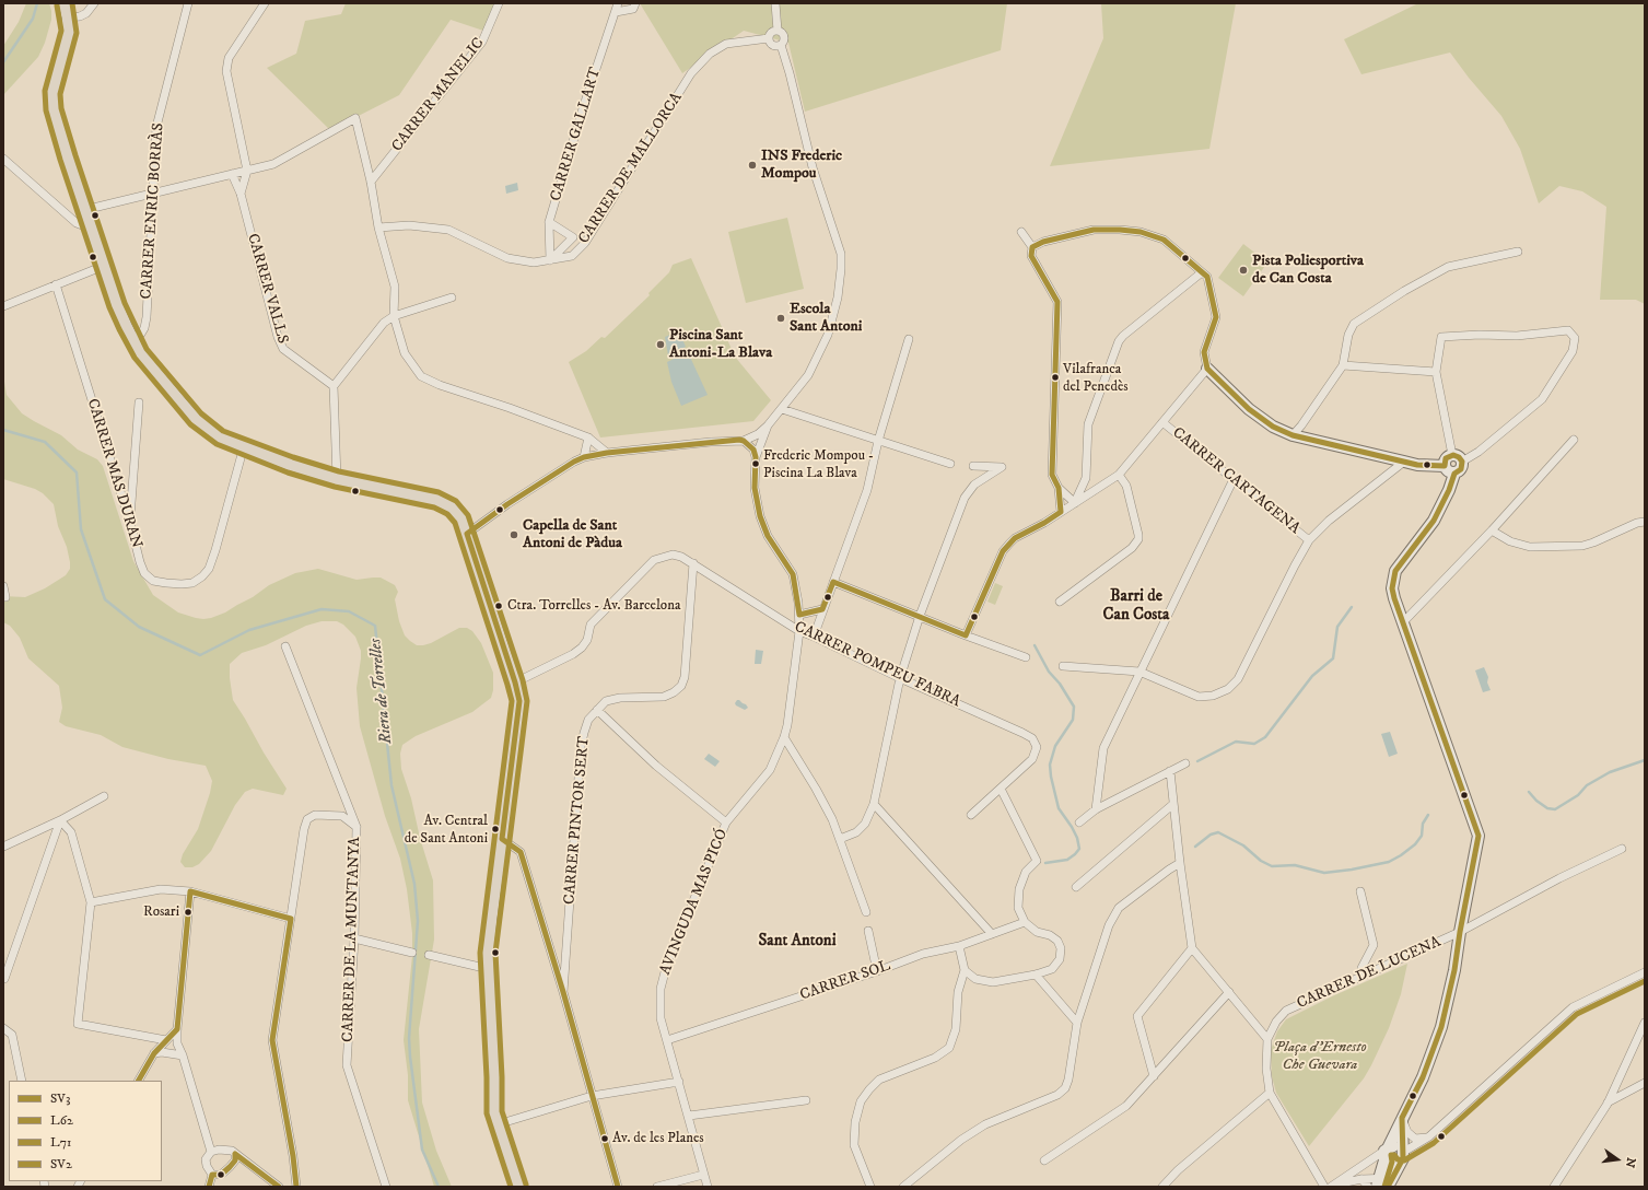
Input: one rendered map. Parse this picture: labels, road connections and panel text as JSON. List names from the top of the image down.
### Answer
{
  "streets": {
    "street": [
      "CARRER MANELIC",
      "CARRER GALLART",
      "CARRER DE MALLORCA",
      "CARRER ENRIC BORRÀS",
      "CARRER VALLS",
      "CARRER MAS DURAN",
      "CARRER CARTAGENA",
      "CARRER POMPEU FABRA",
      "CARRER PINTOR SERT",
      "AVINGUDA MAS PICÓ",
      "CARRER DE LA MUNTANYA",
      "CARRER DE LUCENA",
      "CARRER SOL"
    ]
  },
  "crossings": [
    ["CARRER GALLART", "CARRER DE MALLORCA"],
    ["CARRER DE MALLORCA", "AVINGUDA MAS PICÓ"],
    ["CARRER POMPEU FABRA", "CARRER PINTOR SERT"],
    ["CARRER POMPEU FABRA", "AVINGUDA MAS PICÓ"],
    ["AVINGUDA MAS PICÓ", "CARRER SOL"]
  ],
  "districts": ["Barri de Can Costa", "Sant Antoni"],
  "water": ["Riera de Torrelles"],
  "parks": ["Plaça d'Ernesto Che Guevara"],
  "places": [
    "INS Frederic Mompou",
    "Pista Poliesportiva de Can Costa",
    "Escola Sant Antoni",
    "Piscina Sant Antoni-La Blava",
    "Vilafranca del Penedès",
    "Frederic Mompou - Piscina La Blava",
    "Capella de Sant Antoni de Pàdua",
    "Ctra. Torrelles - Av. Barcelona",
    "Av. Central de Sant Antoni",
    "Rosari",
    "Av. de les Planes"
  ],
  "lines": [
    "transit line L71",
    "transit line L62",
    "transit line SV3",
    "transit line SV2"
  ],
  "legend": [
    "SV3",
    "L62",
    "L71",
    "SV2"
  ],
  "north": "right"
}
